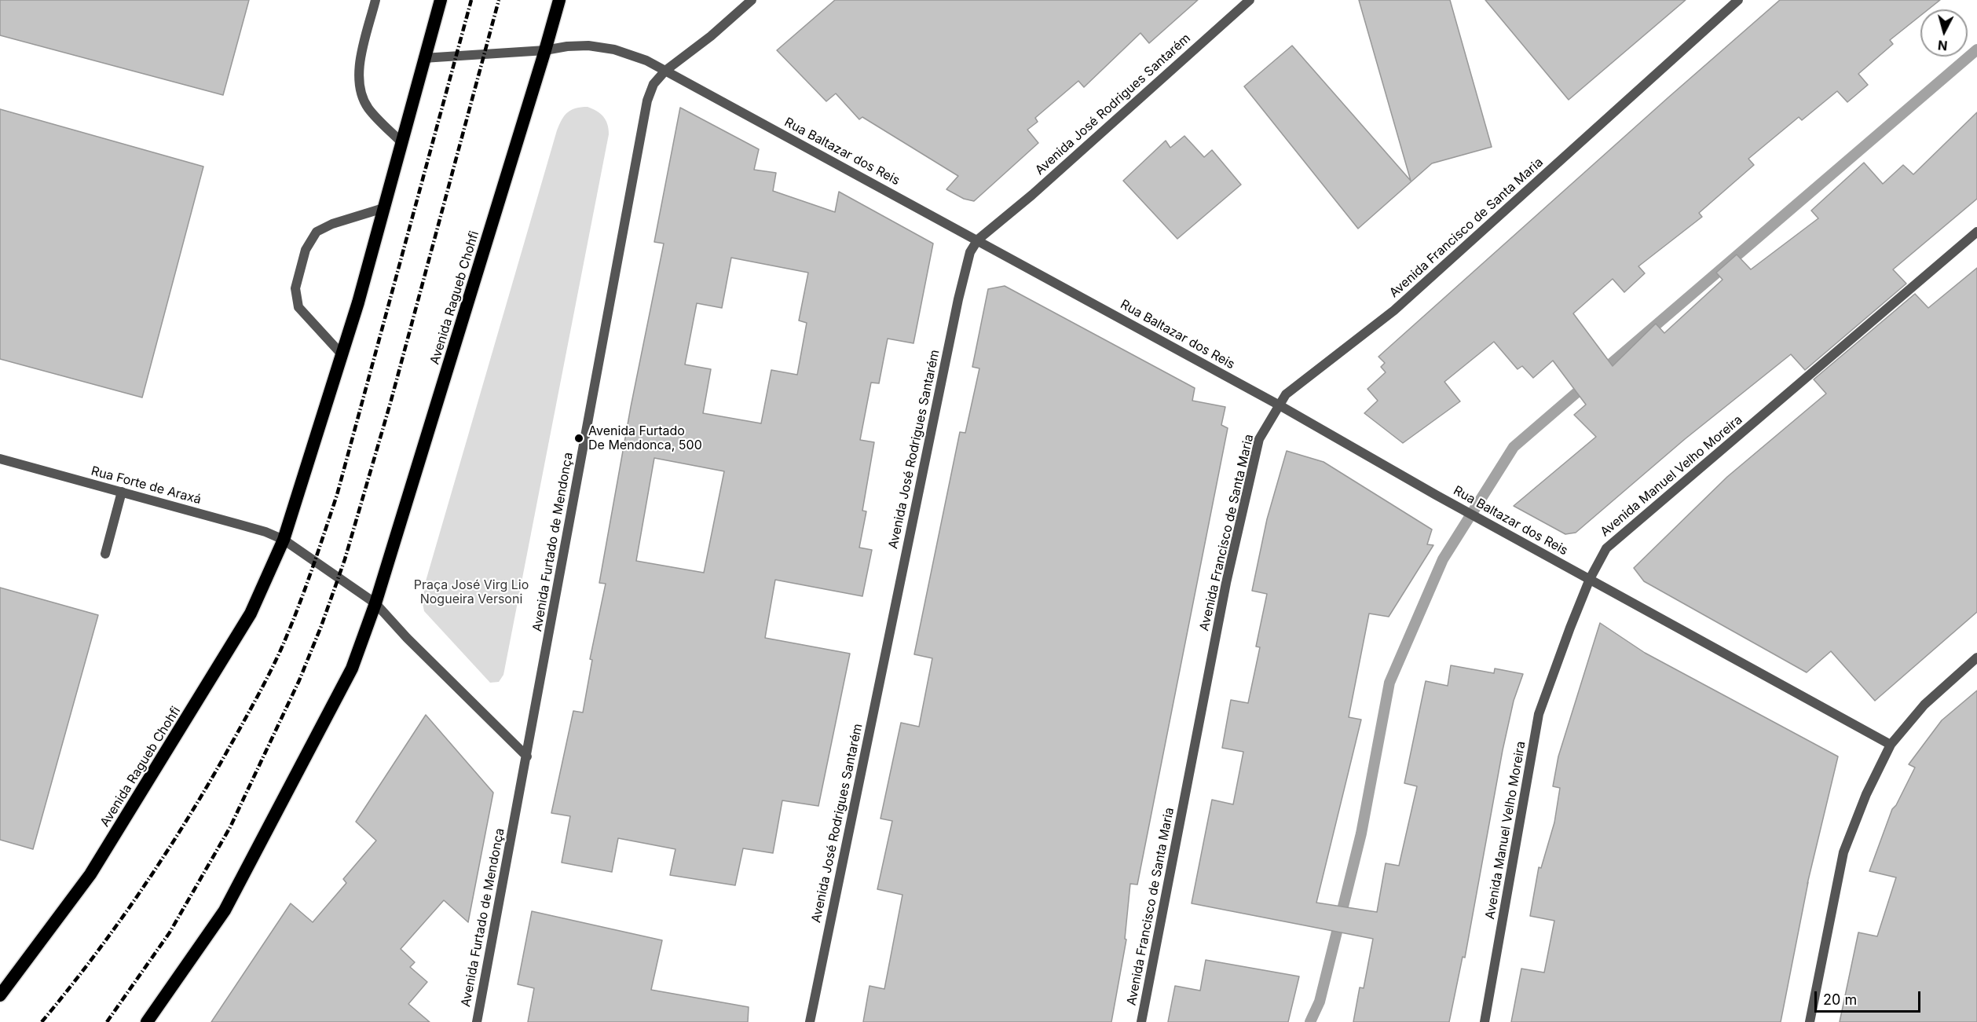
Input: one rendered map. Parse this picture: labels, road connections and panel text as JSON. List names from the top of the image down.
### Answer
{
  "streets": {
    "highway": ["Avenida Ragueb Chohfi"],
    "street": [
      "Avenida José Rodrigues Santarém",
      "Rua Baltazar dos Reis",
      "Avenida Francisco de Santa Maria",
      "Avenida Manuel Velho Moreira",
      "Rua Forte de Araxá",
      "Avenida Furtado de Mendonça"
    ]
  },
  "crossings": [
    ["Avenida José Rodrigues Santarém", "Rua Baltazar dos Reis"],
    ["Rua Baltazar dos Reis", "Avenida Francisco de Santa Maria"],
    ["Rua Baltazar dos Reis", "Avenida Ragueb Chohfi"],
    ["Rua Baltazar dos Reis", "Avenida Manuel Velho Moreira"],
    ["Rua Baltazar dos Reis", "Avenida Furtado de Mendonça"],
    ["Avenida Ragueb Chohfi", "Rua Forte de Araxá"]
  ],
  "parks": ["Praça José Virg Lio Nogueira Versoni"],
  "places": ["Avenida Furtado De Mendonca, 500"],
  "scale_bar": "20 m",
  "north": "bottom"
}
